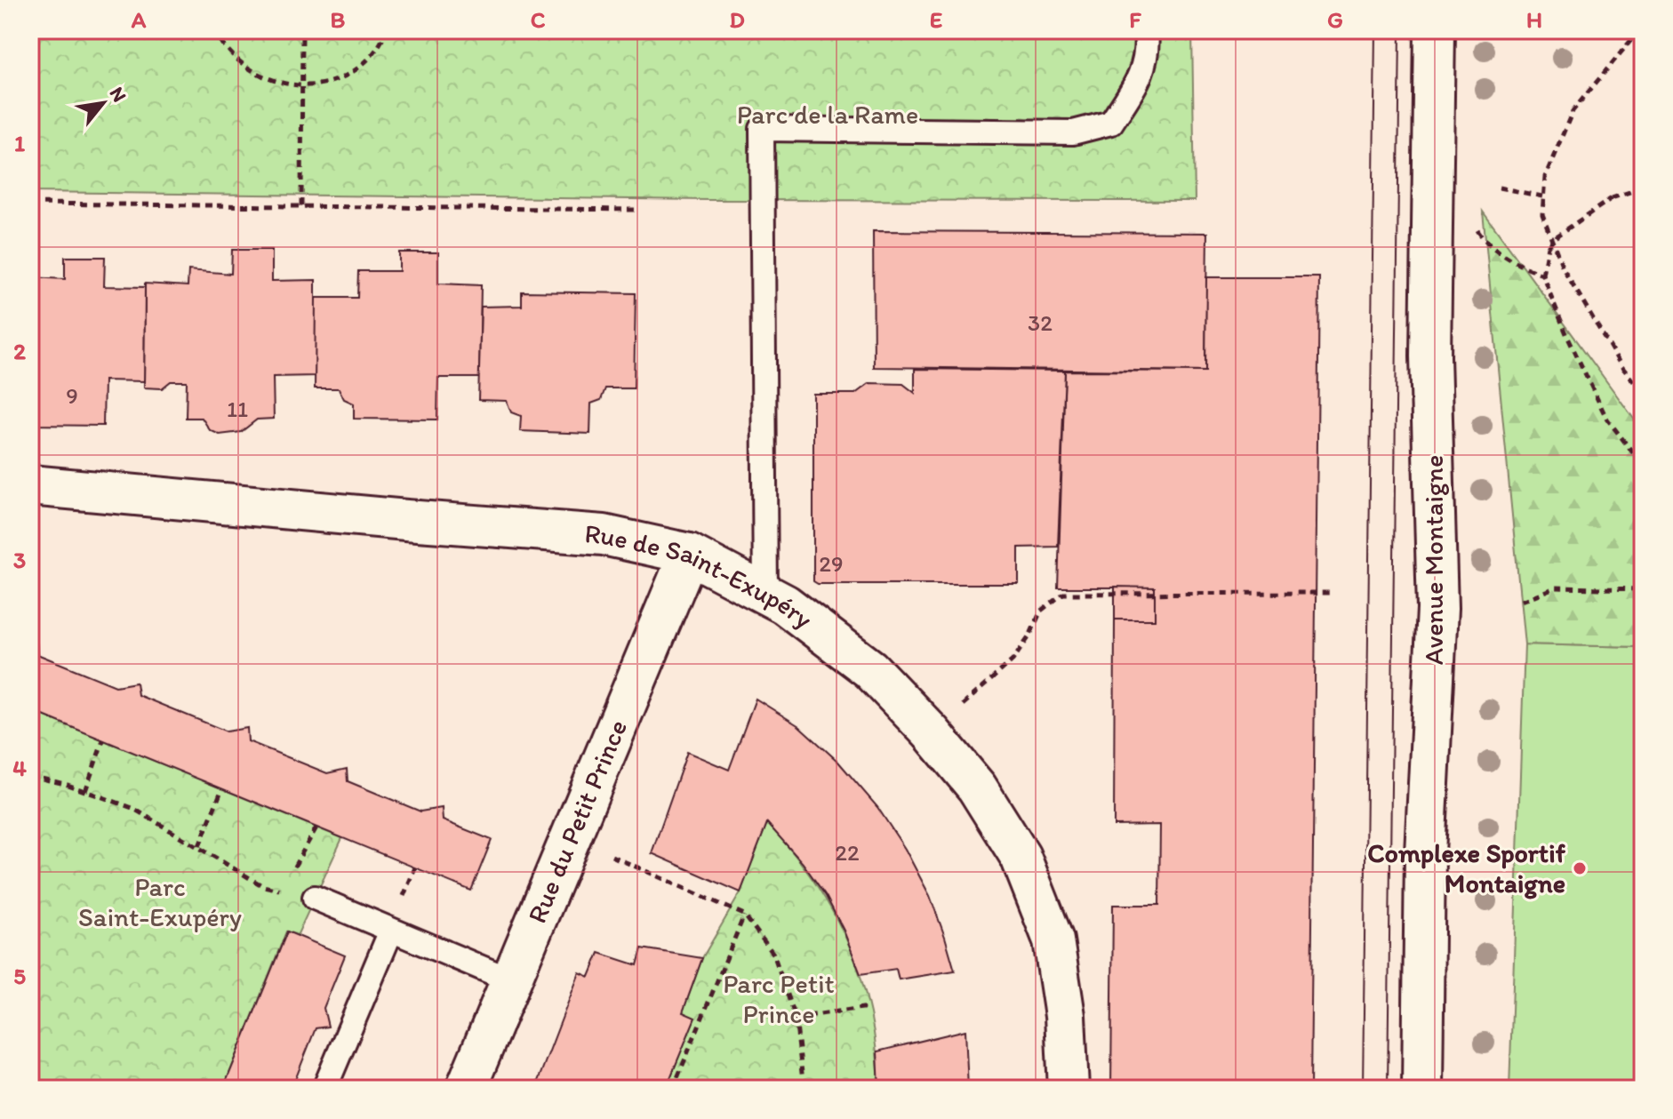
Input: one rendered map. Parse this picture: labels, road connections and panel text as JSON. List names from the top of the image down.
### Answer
{
  "streets": {
    "street": ["Avenue Montaigne", "Rue de Saint-Exupéry", "Rue du Petit Prince"]
  },
  "crossings": [
    ["Rue de Saint-Exupéry", "Rue du Petit Prince"]
  ],
  "parks": ["Parc de la Rame", "Parc Saint-Exupéry", "Parc Petit Prince"],
  "places": ["Complexe Sportif Montaigne"],
  "house_numbers": [
    "32",
    "9",
    "11",
    "29",
    "22"
  ],
  "north": "top right",
  "grid": {
    "columns": [
      "A",
      "B",
      "C",
      "D",
      "E",
      "F",
      "G",
      "H"
    ],
    "rows": [
      "1",
      "2",
      "3",
      "4",
      "5"
    ]
  }
}
